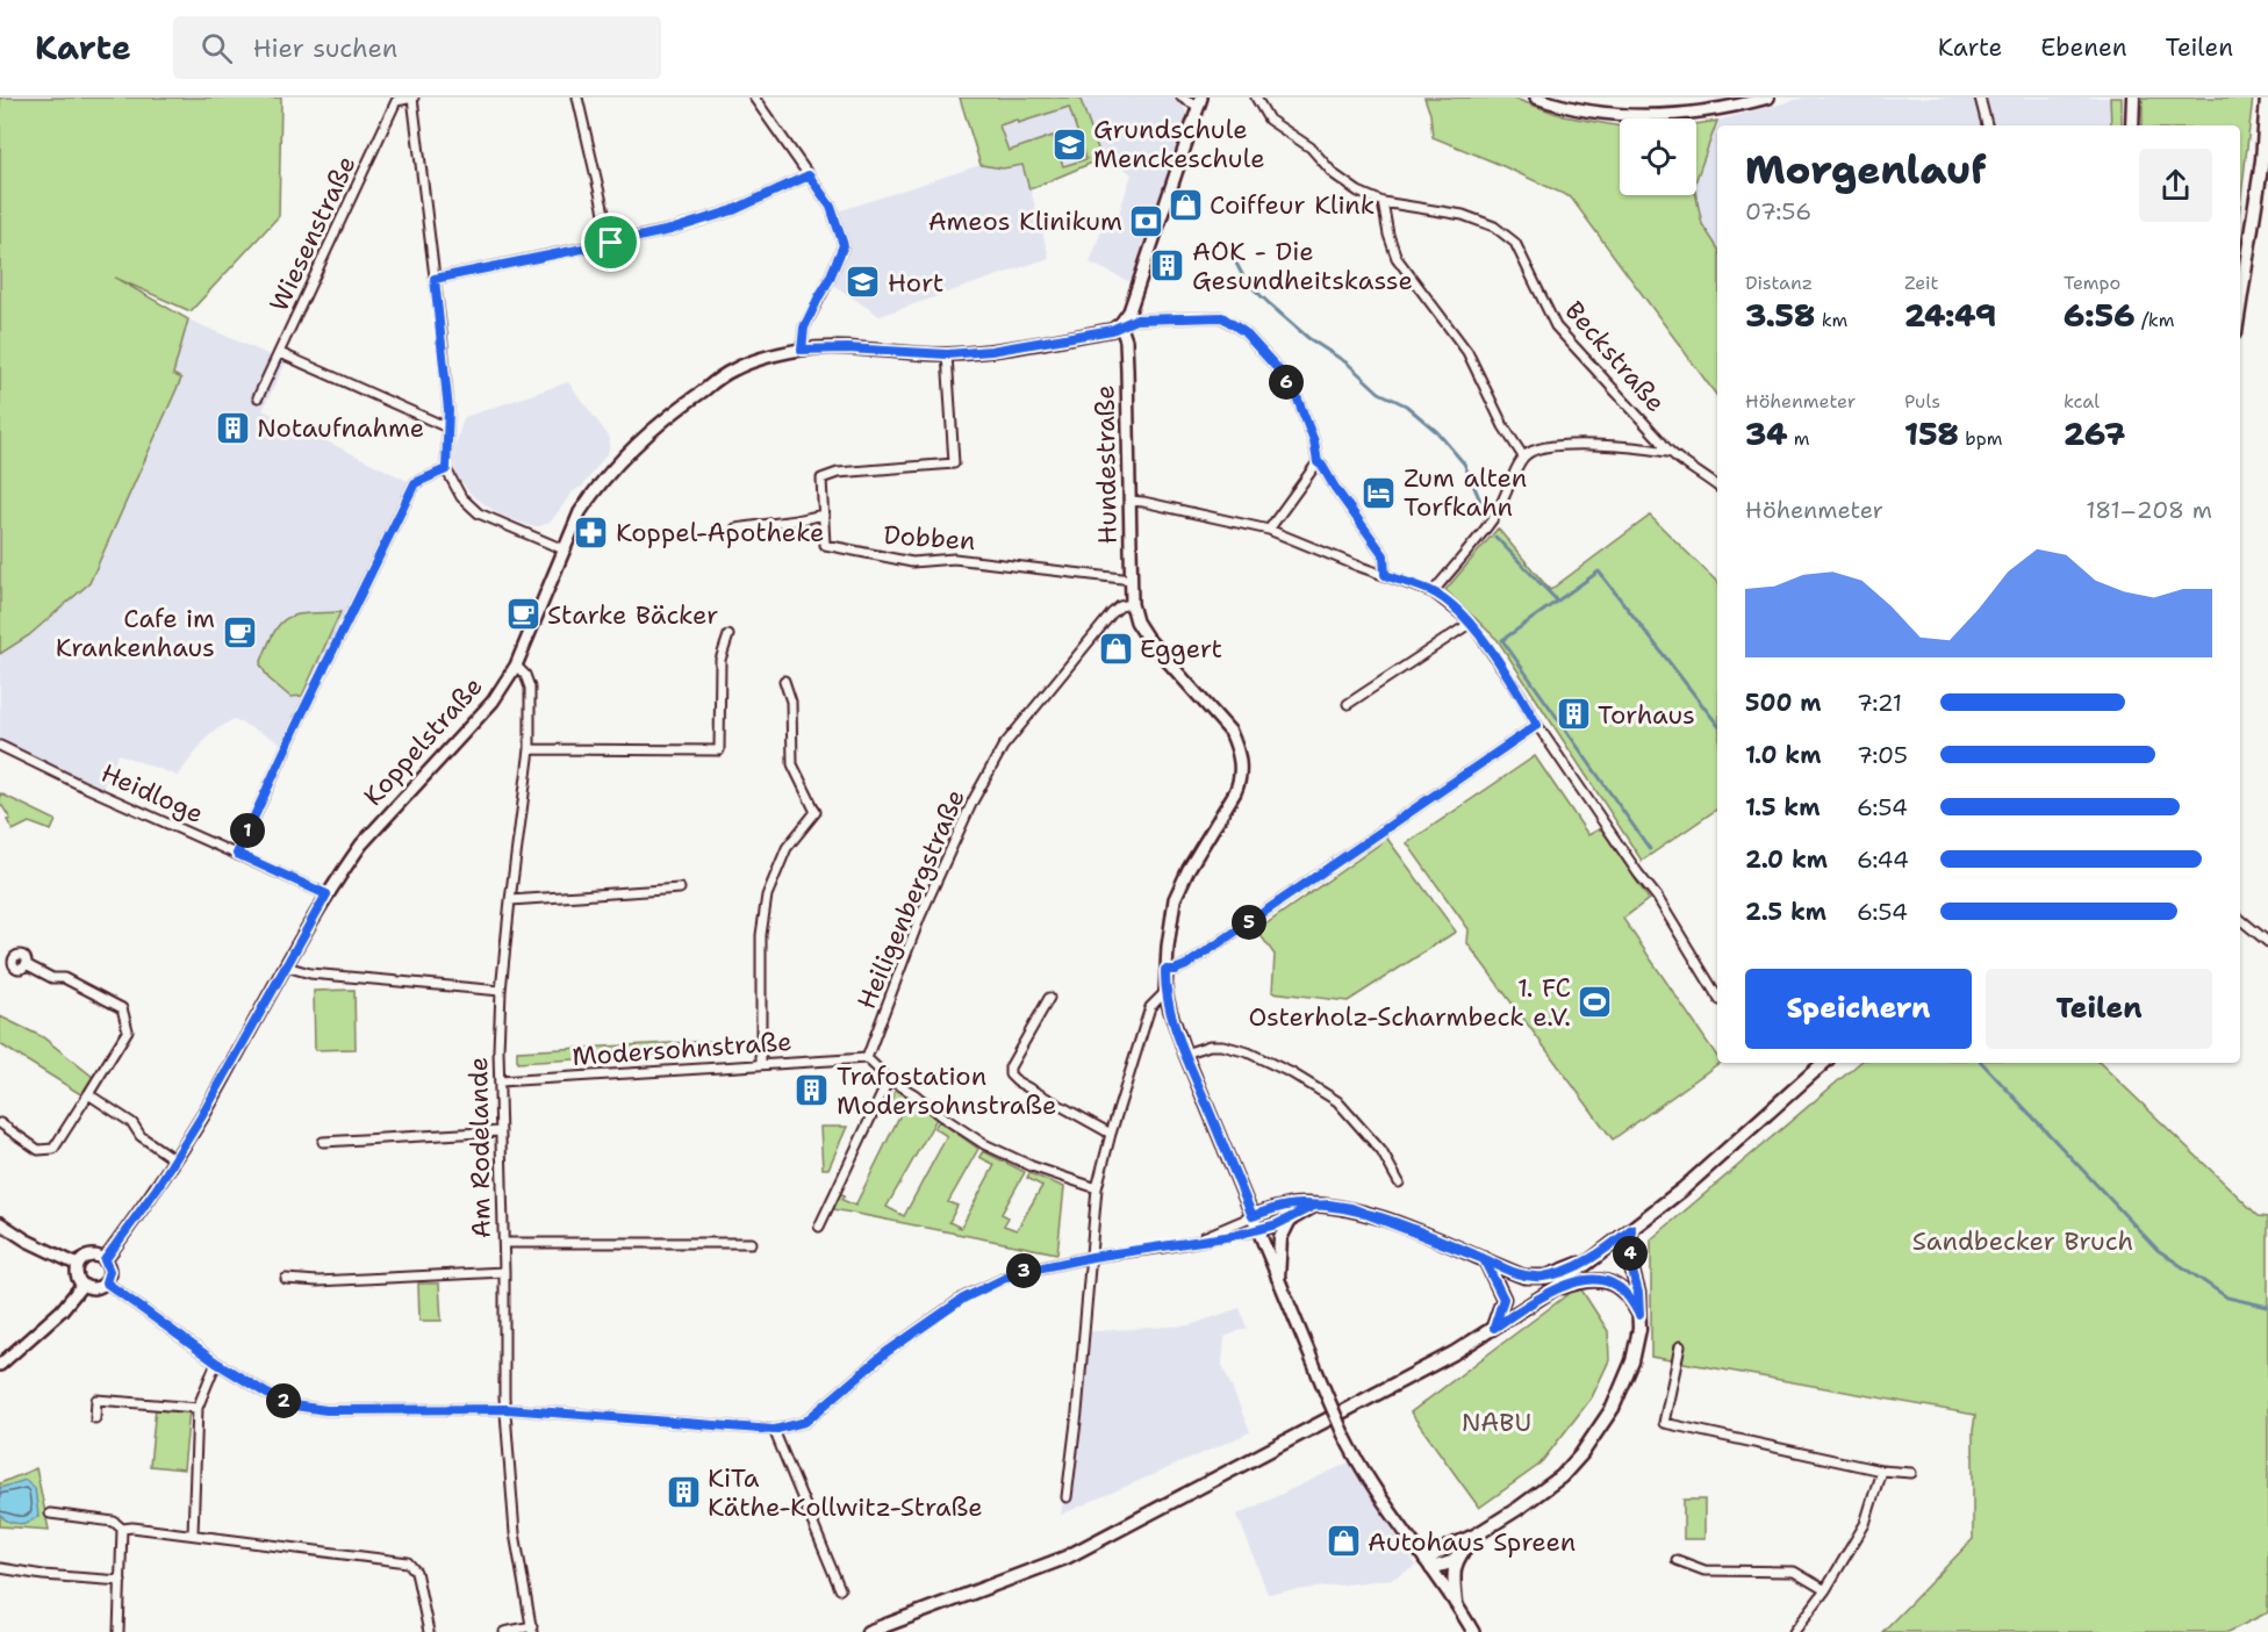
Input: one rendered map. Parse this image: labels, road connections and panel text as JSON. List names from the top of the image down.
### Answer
{
  "streets": {
    "street": [
      "Wiesenstraße",
      "Beckstraße",
      "Hundestraße",
      "Dobben",
      "Koppelstraße",
      "Heidloge",
      "Heiligenbergstraße",
      "Modersohnstraße",
      "Am Rodelande"
    ]
  },
  "crossings": [
    ["Hundestraße", "Dobben"],
    ["Hundestraße", "Koppelstraße"],
    ["Hundestraße", "Heiligenbergstraße"],
    ["Dobben", "Koppelstraße"],
    ["Koppelstraße", "Heidloge"],
    ["Koppelstraße", "Am Rodelande"],
    ["Heiligenbergstraße", "Modersohnstraße"],
    ["Modersohnstraße", "Am Rodelande"]
  ],
  "parks": ["Sandbecker Bruch", "NABU"],
  "places": {
    "school or university": ["Grundschule Menckeschule", "Hort"],
    "shop": ["Coiffeur Klink", "Eggert", "Autohaus Spreen"],
    "bank": ["Ameos Klinikum"],
    "building": [
      "AOK - Die Gesundheitskasse",
      "Notaufnahme",
      "Torhaus",
      "Trafostation Modersohnstraße",
      "KiTa Käthe-Kollwitz-Straße"
    ],
    "hotel": ["Zum alten Torfkahn"],
    "pharmacy": ["Koppel-Apotheke"],
    "cafe": ["Starke Bäcker", "Cafe im Krankenhaus"],
    "sports": ["1. FC Osterholz-Scharmbeck e.V."]
  },
  "page": {
    "header": "Karte",
    "search": "Hier suchen",
    "nav": ["Karte", "Ebenen", "Teilen"],
    "heading": ["Morgenlauf", "07:56"],
    "stats": [
      ["Distanz", "3.58 km"],
      ["Zeit", "24:49"],
      ["Tempo", "6:56 /km"],
      ["Höhenmeter", "34 m"],
      ["Puls", "158 bpm"],
      ["kcal", "267"]
    ],
    "pins": [
      "6",
      "1",
      "5",
      "4",
      "3",
      "2"
    ],
    "chart": ["Höhenmeter", "181–208 m"],
    "list": [
      {
        "name": "500 m",
        "note": "7:21"
      },
      {
        "name": "1.0 km",
        "note": "7:05"
      },
      {
        "name": "1.5 km",
        "note": "6:54"
      },
      {
        "name": "2.0 km",
        "note": "6:44"
      },
      {
        "name": "2.5 km",
        "note": "6:54"
      }
    ],
    "buttons": ["Speichern", "Teilen"]
  }
}
